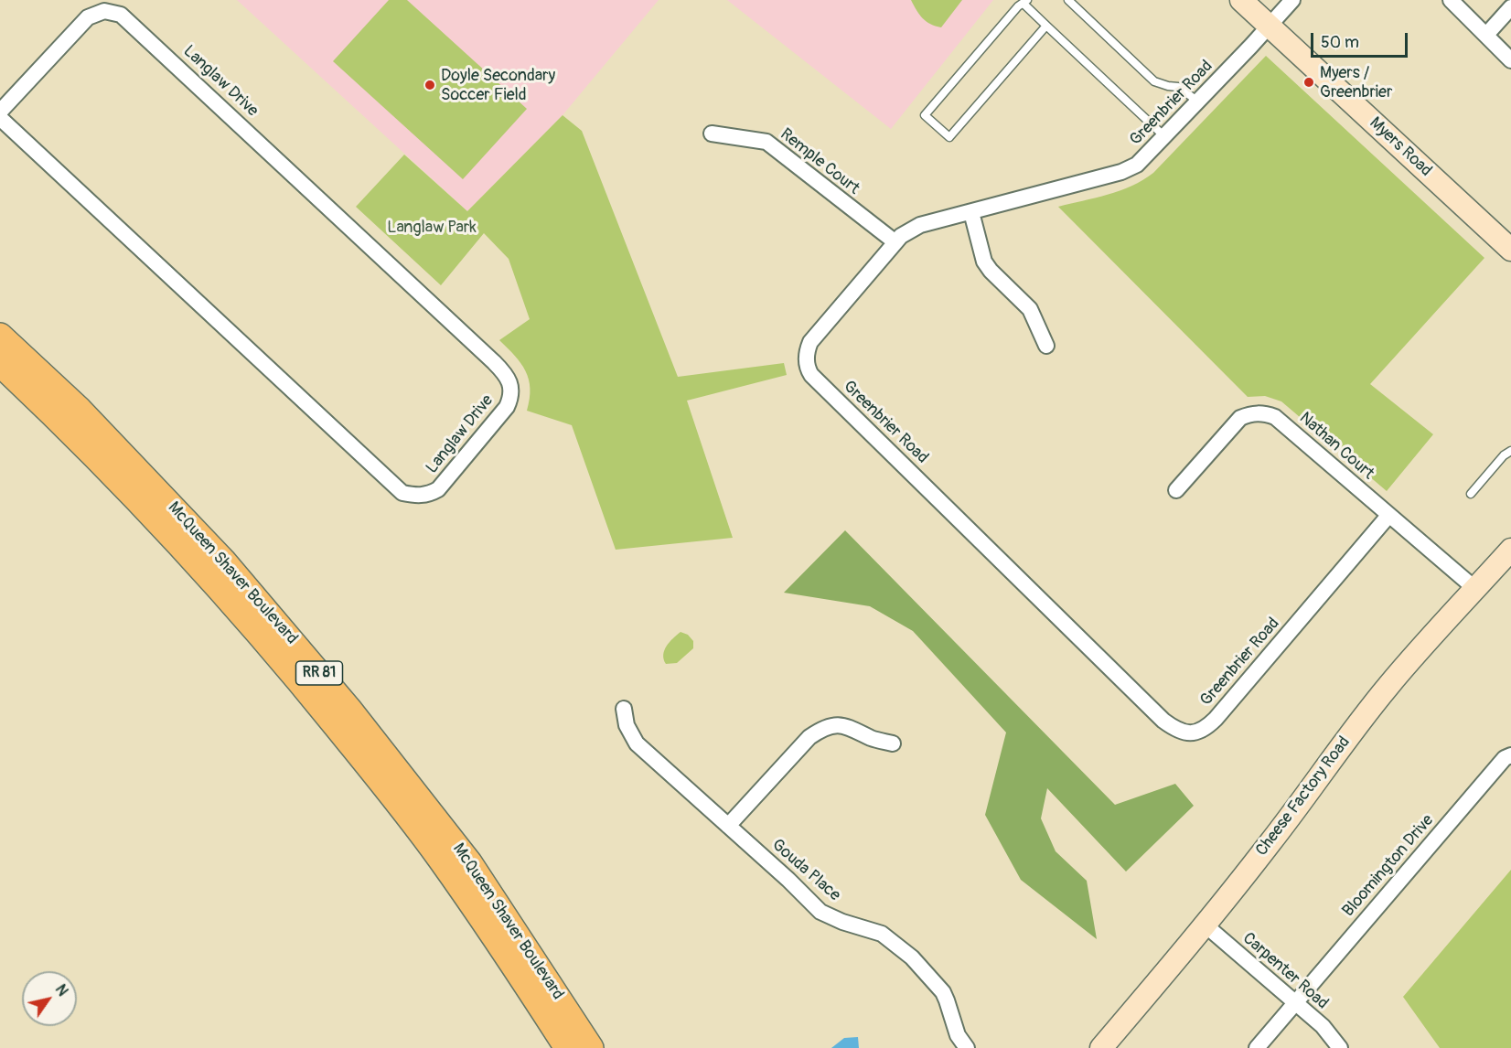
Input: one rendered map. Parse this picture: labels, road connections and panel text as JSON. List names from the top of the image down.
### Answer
{
  "streets": {
    "main road": [
      "Myers Road",
      "McQueen Shaver Boulevard",
      "RR 81",
      "Cheese Factory Road"
    ],
    "street": [
      "Langlaw Drive",
      "Greenbrier Road",
      "Remple Court",
      "Nathan Court",
      "Bloomington Drive",
      "Gouda Place",
      "Carpenter Road"
    ]
  },
  "crossings": [
    ["Greenbrier Road", "Myers Road"],
    ["Greenbrier Road", "Remple Court"],
    ["Greenbrier Road", "Nathan Court"],
    ["Nathan Court", "Cheese Factory Road"],
    ["Cheese Factory Road", "Carpenter Road"],
    ["Bloomington Drive", "Carpenter Road"]
  ],
  "parks": ["Langlaw Park"],
  "places": ["Myers / Greenbrier", "Doyle Secondary Soccer Field"],
  "scale_bar": "50 m",
  "north": "top right"
}
